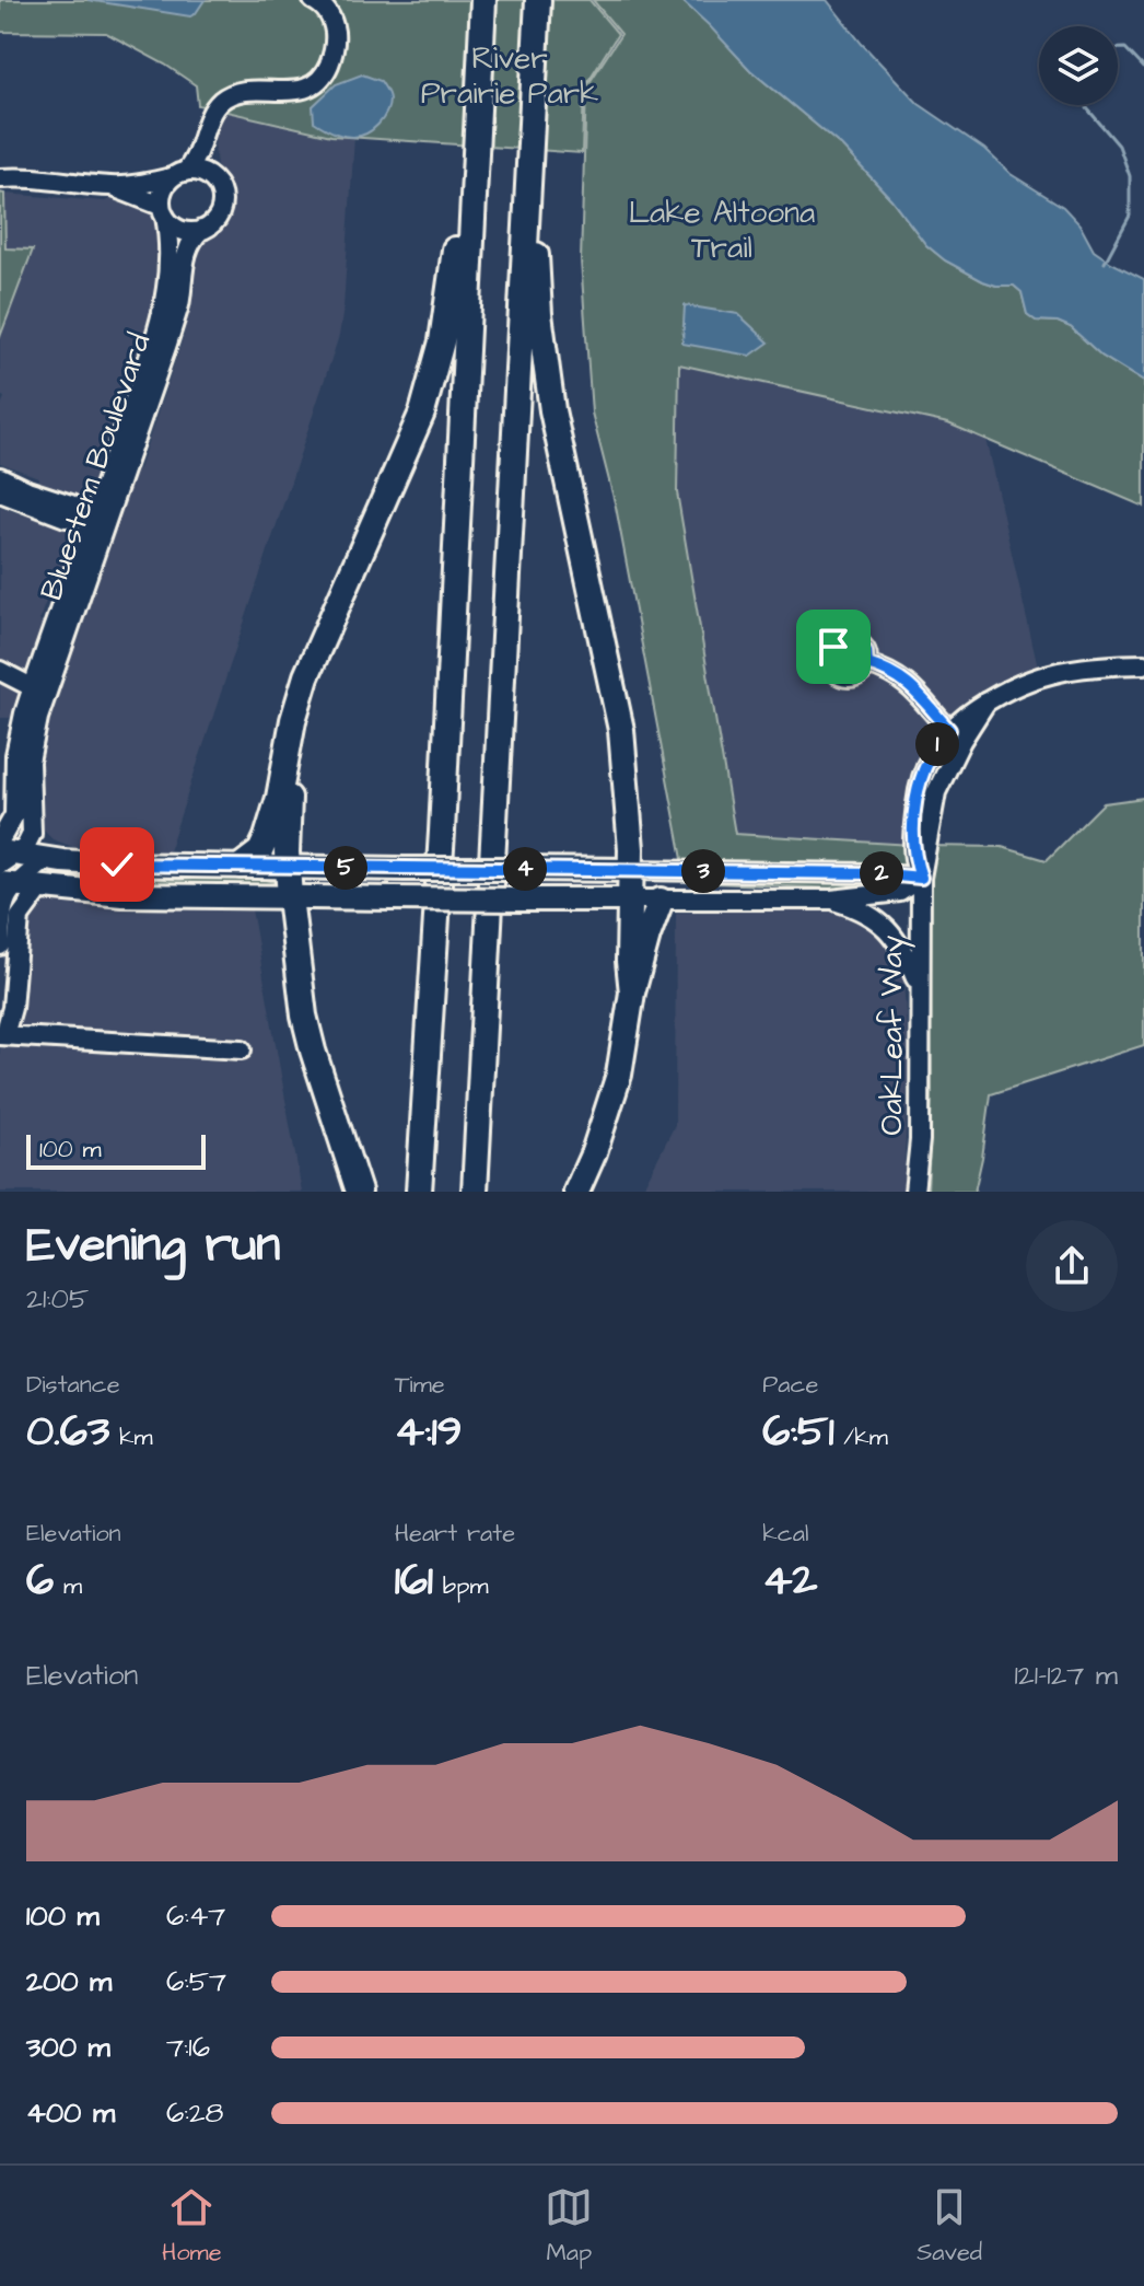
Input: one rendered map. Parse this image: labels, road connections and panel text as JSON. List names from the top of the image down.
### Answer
{
  "streets": {
    "street": ["Bluestem Boulevard", "OakLeaf Way"]
  },
  "parks": ["River Prairie Park", "Lake Altoona Trail"],
  "scale_bar": "100 m",
  "page": {
    "pins": [
      "1",
      "5",
      "4",
      "3",
      "2"
    ],
    "scale": "100 m",
    "heading": ["Evening run", "21:05"],
    "stats": [
      ["Distance", "0.63 km"],
      ["Time", "4:19"],
      ["Pace", "6:51 /km"],
      ["Elevation", "6 m"],
      ["Heart rate", "161 bpm"],
      ["kcal", "42"]
    ],
    "chart": ["Elevation", "121–127 m"],
    "list": [
      {
        "name": "100 m",
        "note": "6:47"
      },
      {
        "name": "200 m",
        "note": "6:57"
      },
      {
        "name": "300 m",
        "note": "7:16"
      },
      {
        "name": "400 m",
        "note": "6:28"
      }
    ],
    "tabs": ["Home", "Map", "Saved"]
  }
}
